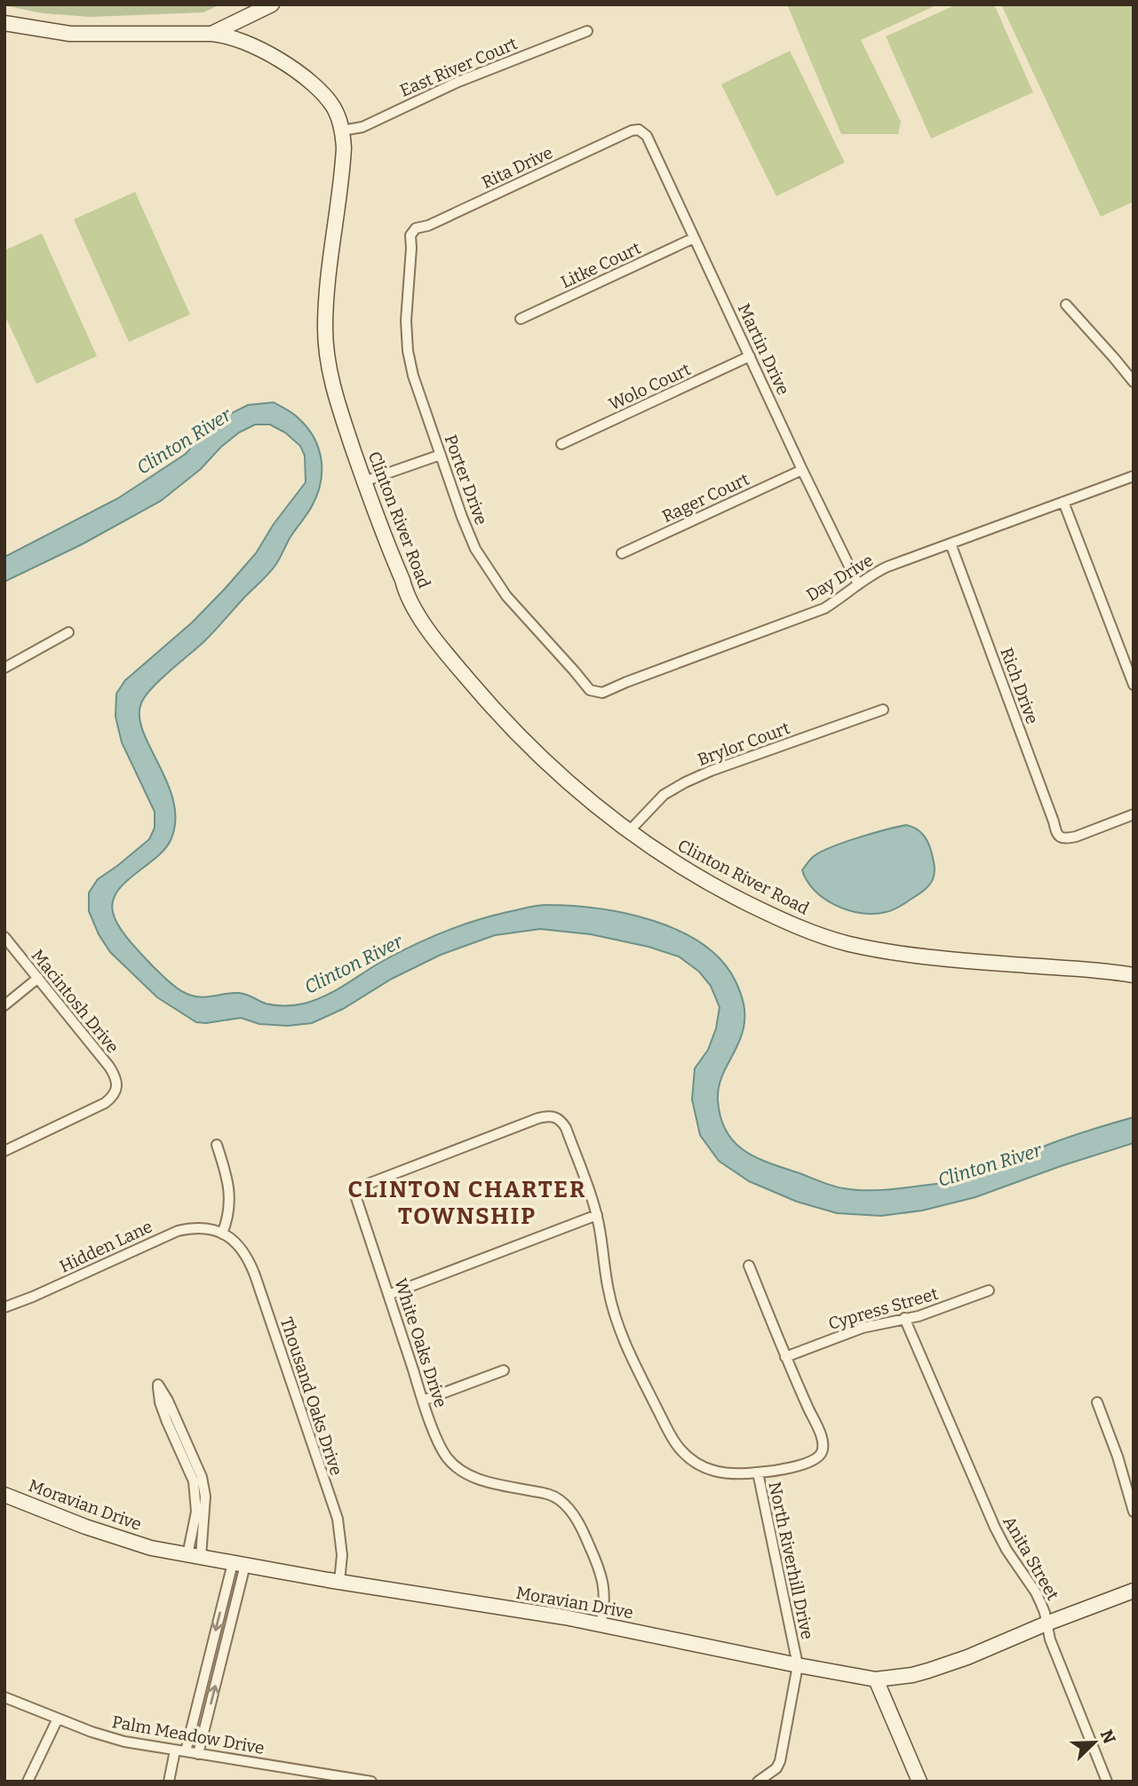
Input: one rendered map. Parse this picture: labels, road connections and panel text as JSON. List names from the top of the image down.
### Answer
{
  "streets": {
    "street": [
      "East River Court",
      "Rita Drive",
      "Litke Court",
      "Martin Drive",
      "Wolo Court",
      "Porter Drive",
      "Rager Court",
      "Clinton River Road",
      "Day Drive",
      "Rich Drive",
      "Brylor Court",
      "Macintosh Drive",
      "Hidden Lane",
      "Cypress Street",
      "White Oaks Drive",
      "Thousand Oaks Drive",
      "Moravian Drive",
      "Anita Street",
      "North Riverhill Drive",
      "Palm Meadow Drive"
    ]
  },
  "crossings": [
    ["East River Court", "Clinton River Road"],
    ["Rita Drive", "Martin Drive"],
    ["Rita Drive", "Porter Drive"],
    ["Litke Court", "Martin Drive"],
    ["Martin Drive", "Wolo Court"],
    ["Martin Drive", "Rager Court"],
    ["Martin Drive", "Day Drive"],
    ["Porter Drive", "Day Drive"],
    ["Clinton River Road", "Brylor Court"],
    ["Day Drive", "Rich Drive"],
    ["Hidden Lane", "Thousand Oaks Drive"],
    ["Cypress Street", "Anita Street"],
    ["Cypress Street", "North Riverhill Drive"],
    ["White Oaks Drive", "Moravian Drive"],
    ["Thousand Oaks Drive", "Moravian Drive"],
    ["Moravian Drive", "Anita Street"],
    ["Moravian Drive", "North Riverhill Drive"]
  ],
  "districts": ["CLINTON CHARTER TOWNSHIP"],
  "water": ["Clinton River"],
  "north": "top right"
}
